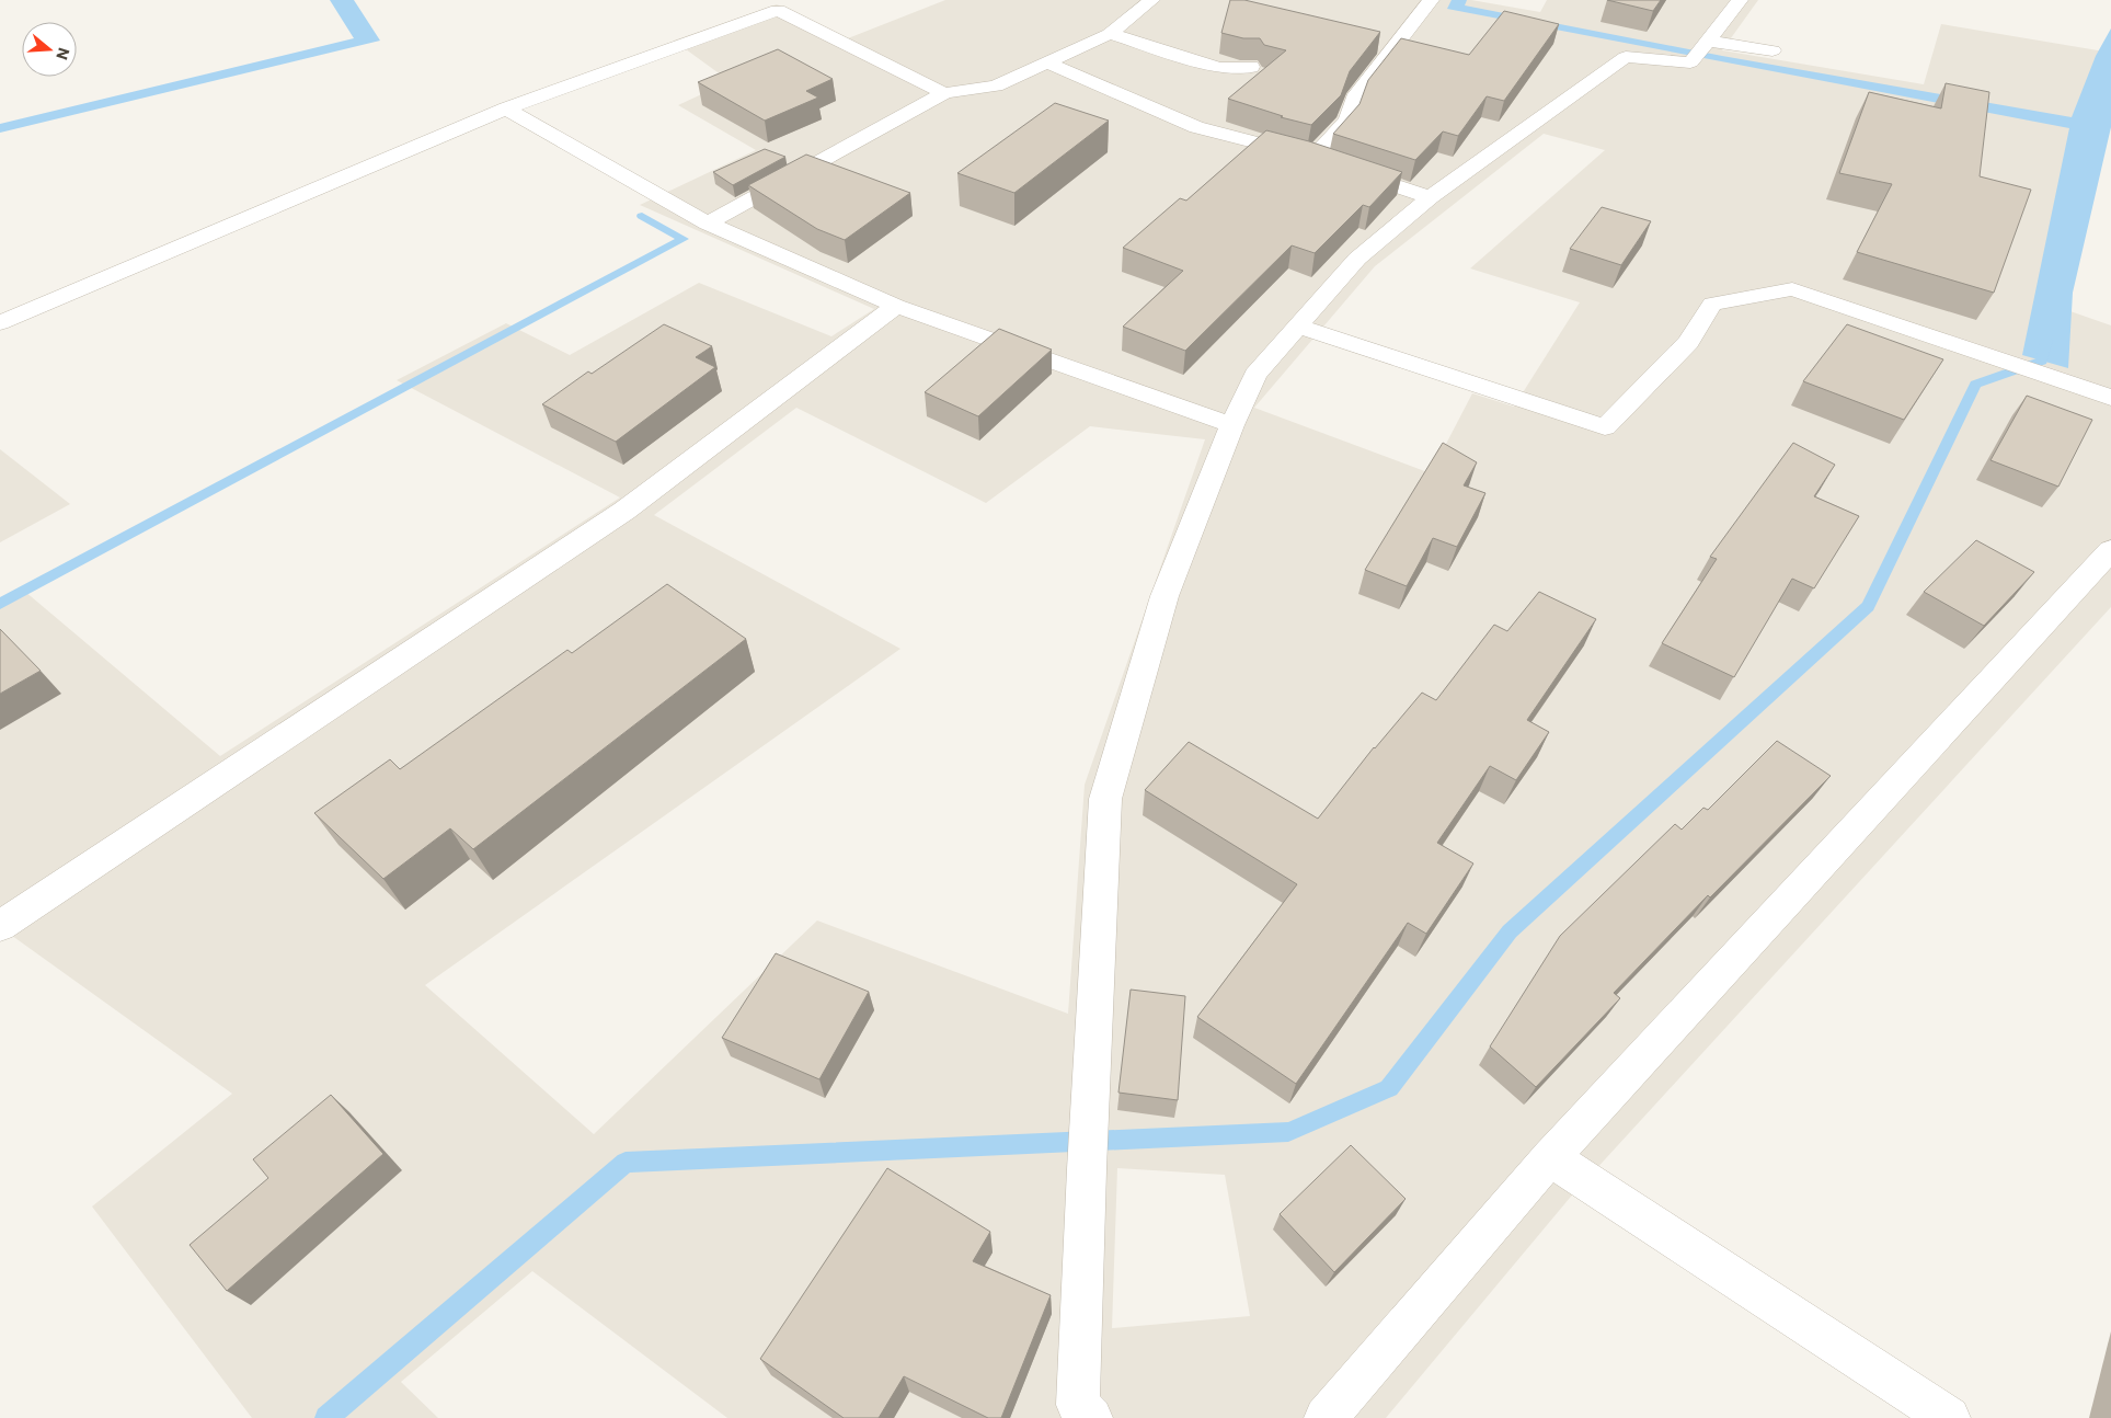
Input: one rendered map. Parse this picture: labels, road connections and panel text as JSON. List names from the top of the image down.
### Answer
{
  "north": "right"
}
